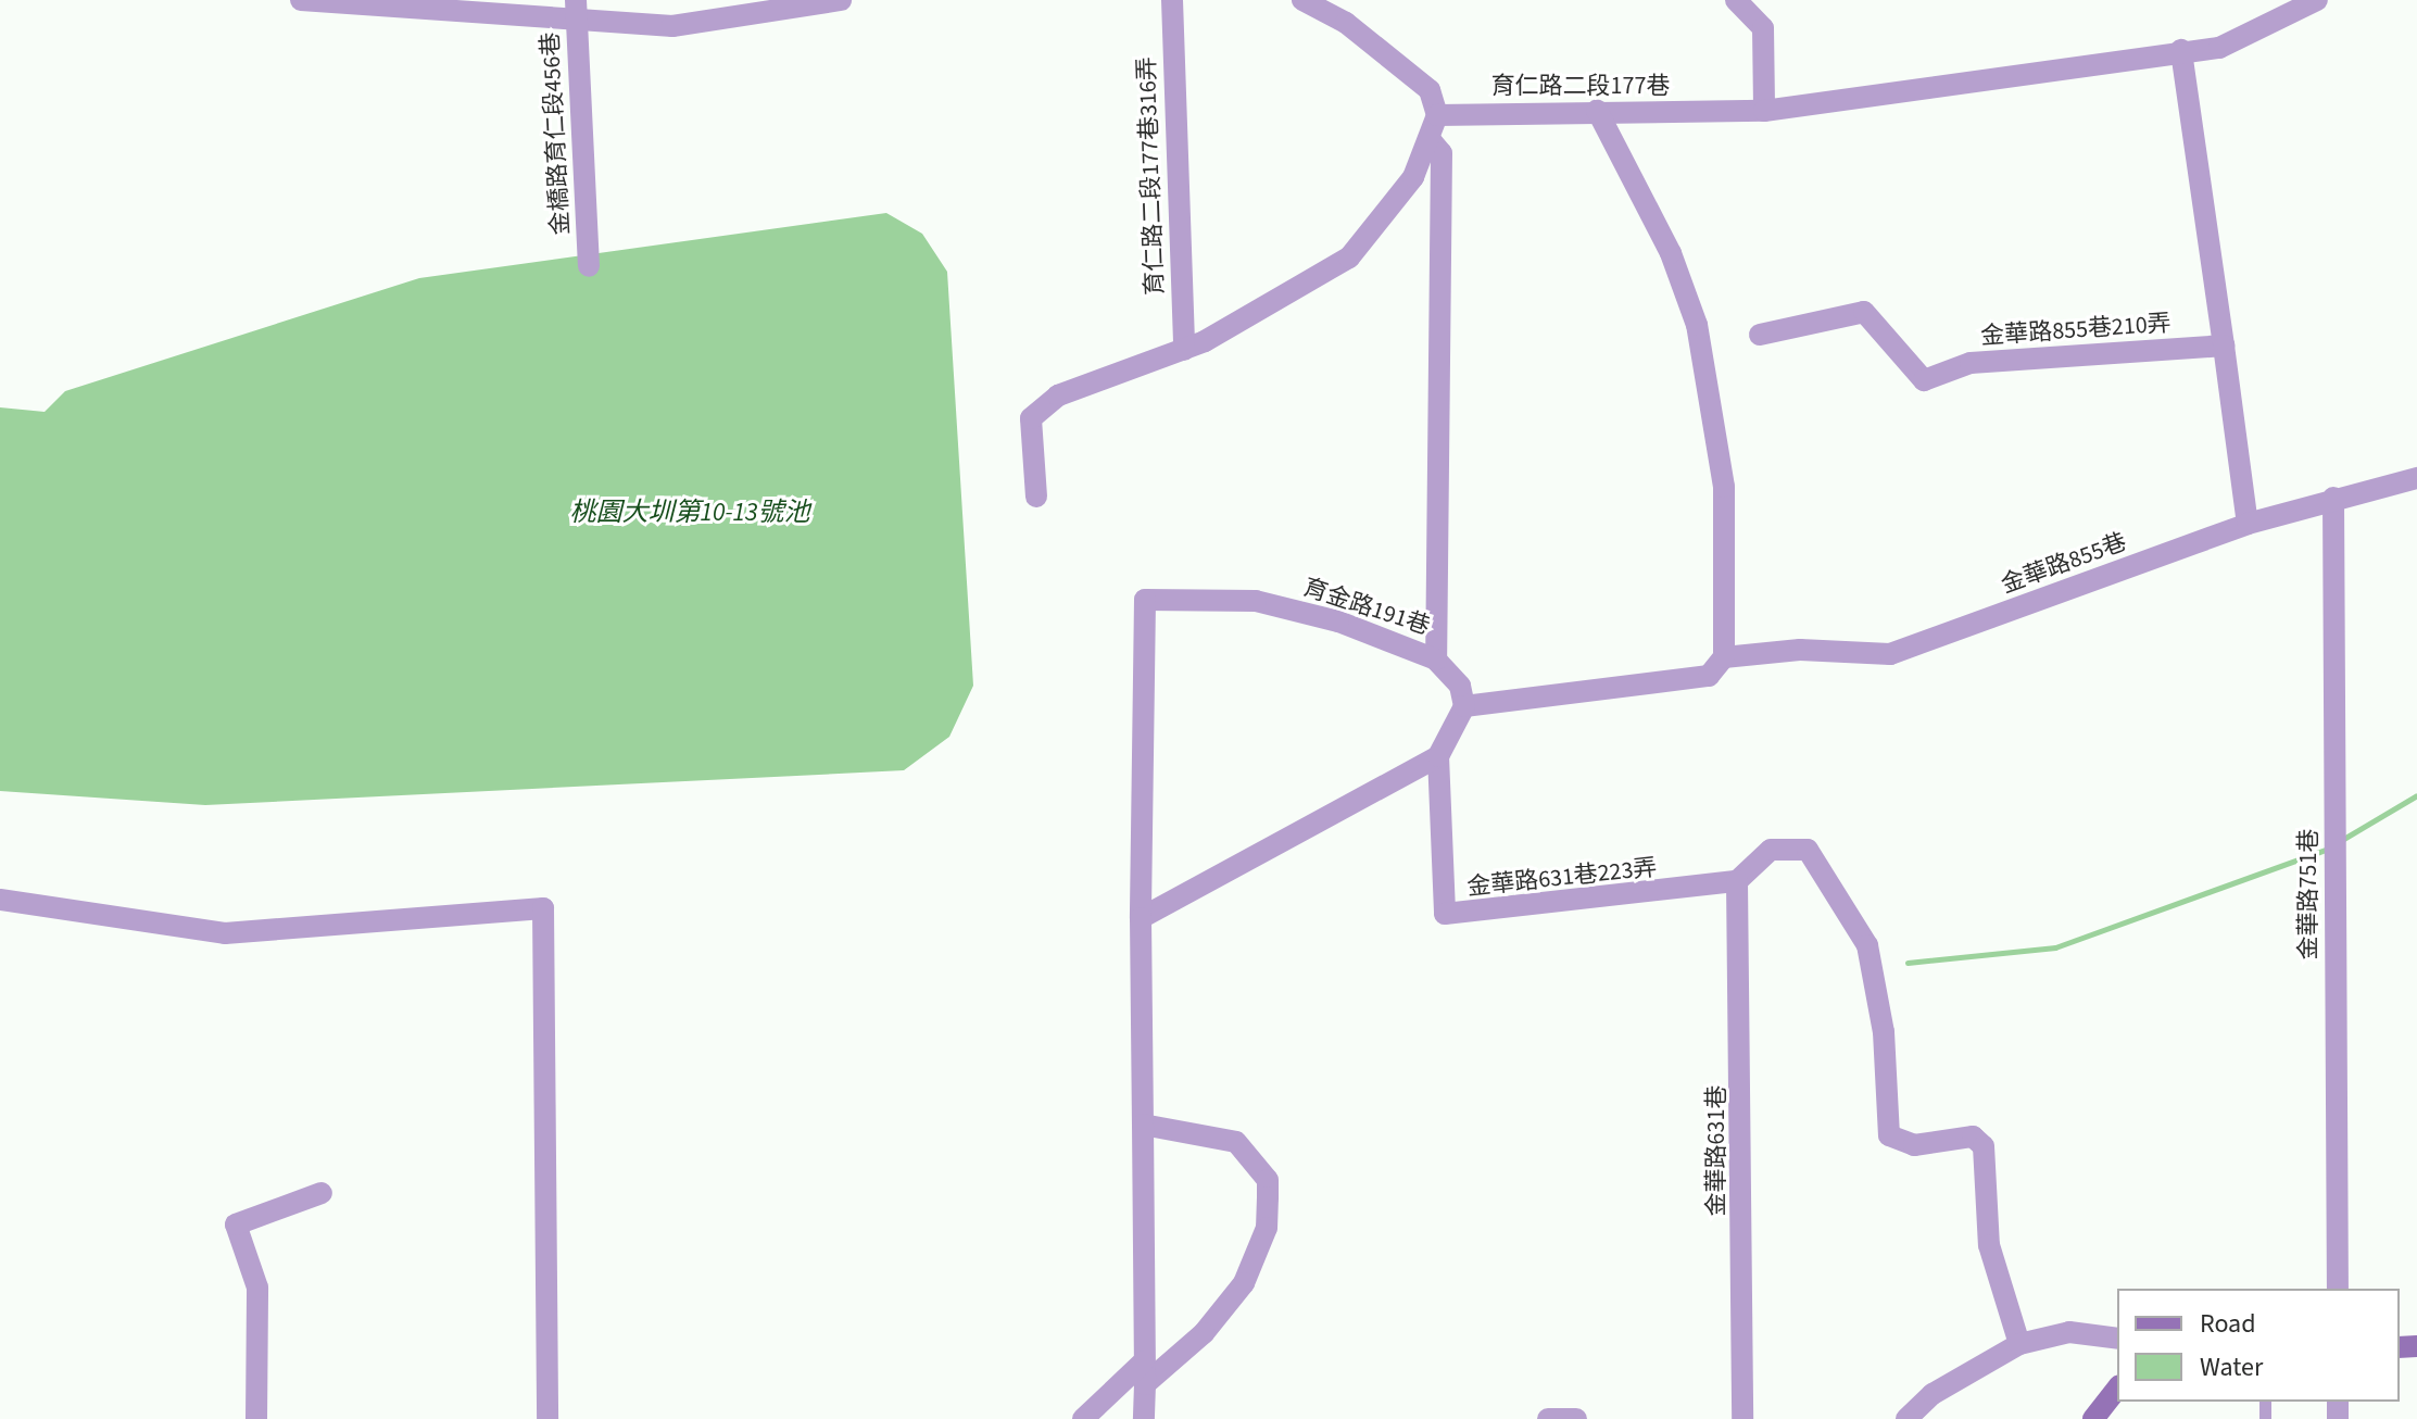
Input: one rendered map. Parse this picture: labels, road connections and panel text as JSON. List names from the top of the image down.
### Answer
{
  "streets": {
    "street": [
      "育仁路二段177巷",
      "金橋路育仁段456巷",
      "育仁路二段177巷316弄",
      "金華路855巷210弄",
      "金華路855巷",
      "育金路191巷",
      "金華路631巷223弄",
      "金華路751巷",
      "金華路631巷"
    ]
  },
  "crossings": [
    ["金華路855巷", "金華路751巷"],
    ["金華路631巷223弄", "金華路631巷"]
  ],
  "water": ["桃園大圳第10-13號池"],
  "legend": ["Road", "Water"]
}
